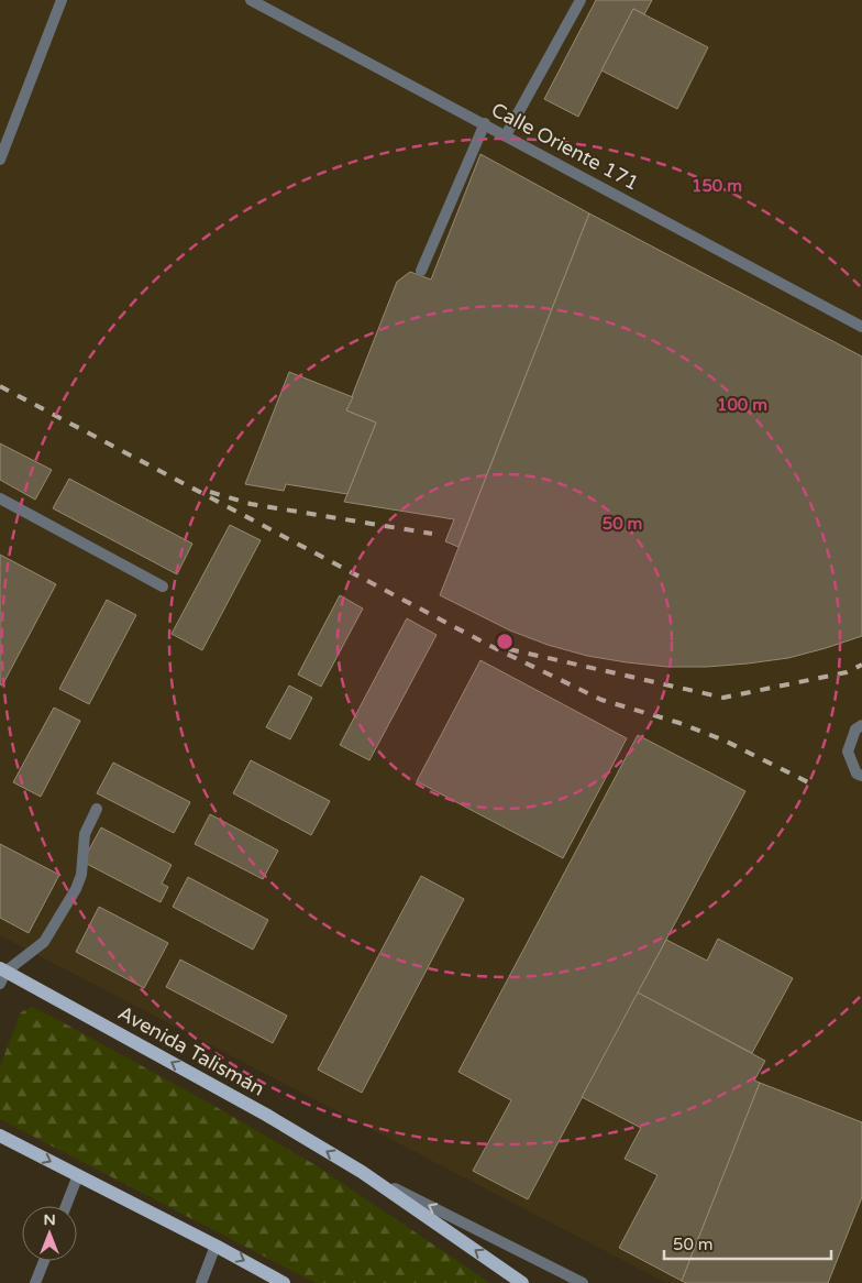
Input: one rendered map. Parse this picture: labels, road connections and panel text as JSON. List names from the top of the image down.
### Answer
{
  "streets": {
    "main road": ["Avenida Talismán"],
    "street": ["Calle Oriente 171"]
  },
  "one_way": ["Avenida Talismán"],
  "scale_bar": "50 m",
  "north": "top",
  "rings": ["150 m", "100 m", "50 m"]
}
